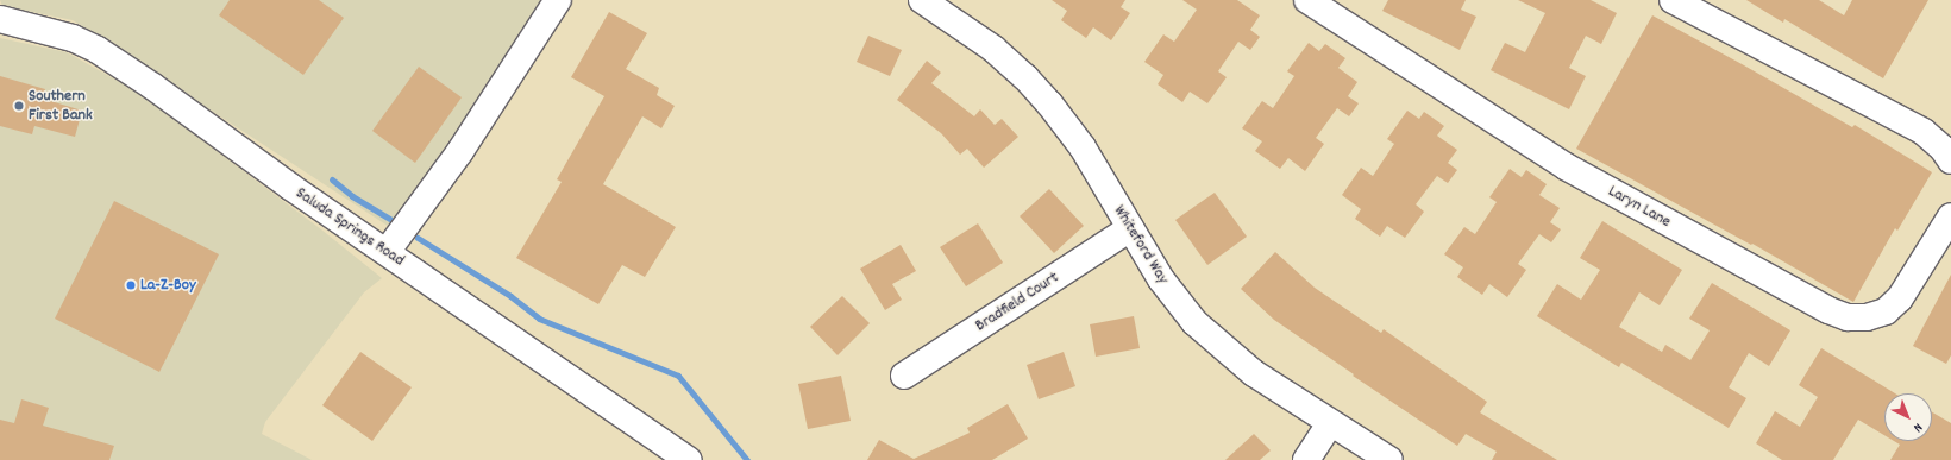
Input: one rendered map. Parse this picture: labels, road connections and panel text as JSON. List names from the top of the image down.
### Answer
{
  "streets": {
    "street": [
      "Laryn Lane",
      "Saluda Springs Road",
      "Whiteford Way",
      "Bradfield Court"
    ]
  },
  "crossings": [
    ["Whiteford Way", "Bradfield Court"]
  ],
  "places": ["Southern First Bank", "La-Z-Boy"],
  "north": "bottom right"
}
